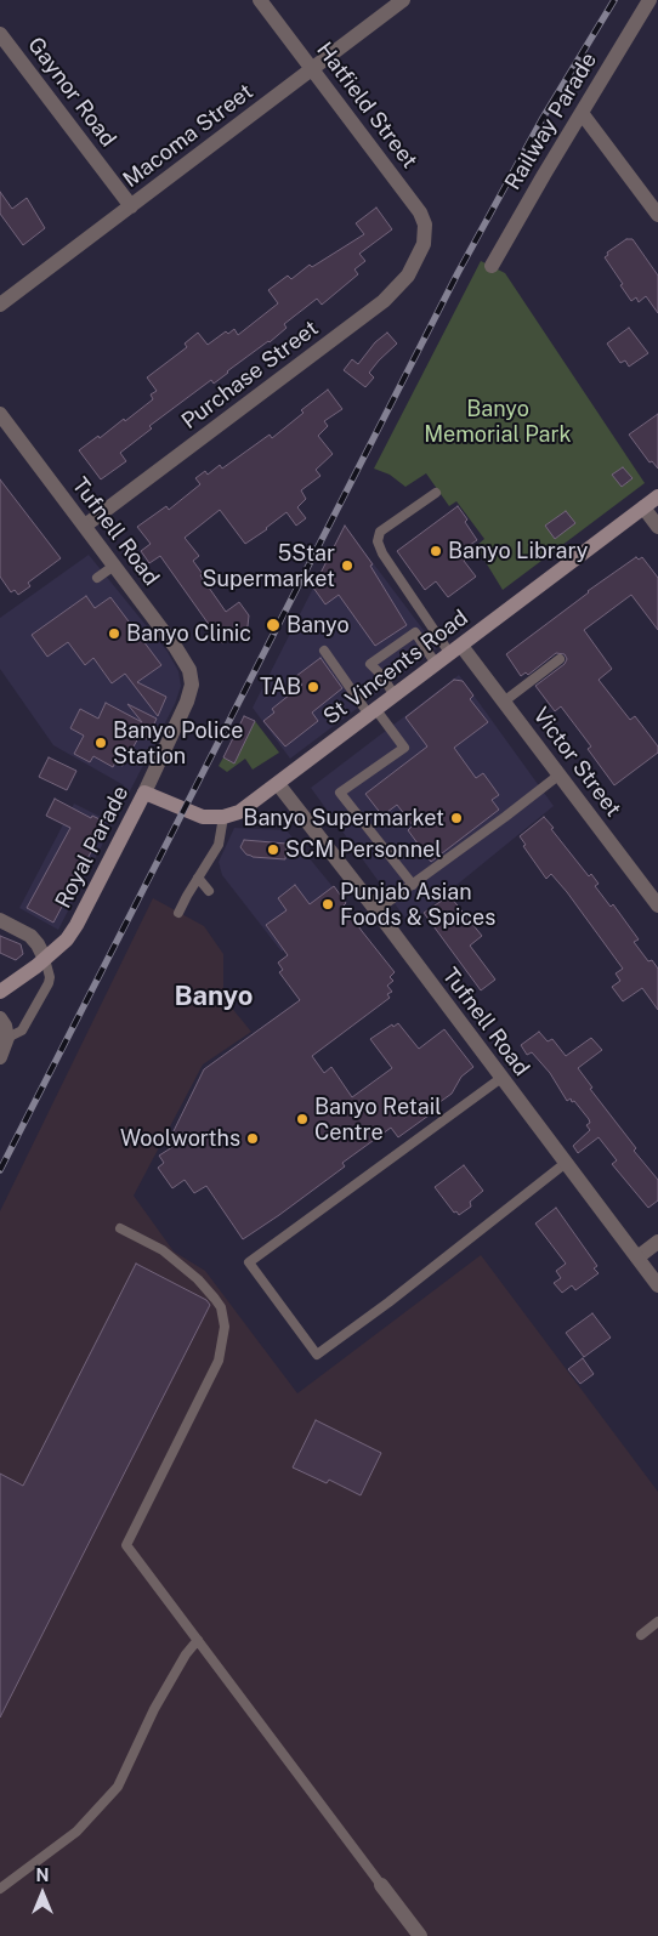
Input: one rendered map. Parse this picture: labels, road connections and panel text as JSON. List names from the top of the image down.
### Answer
{
  "streets": {
    "main road": ["St Vincents Road", "Royal Parade"],
    "street": [
      "Gaynor Road",
      "Hatfield Street",
      "Railway Parade",
      "Macoma Street",
      "Purchase Street",
      "Tufnell Road",
      "Victor Street"
    ]
  },
  "crossings": [
    ["Gaynor Road", "Macoma Street"],
    ["Hatfield Street", "Macoma Street"],
    ["Hatfield Street", "Purchase Street"],
    ["Purchase Street", "Tufnell Road"],
    ["Tufnell Road", "St Vincents Road"],
    ["Tufnell Road", "Royal Parade"],
    ["St Vincents Road", "Victor Street"]
  ],
  "districts": ["Banyo"],
  "parks": ["Banyo Memorial Park"],
  "places": [
    "Banyo Library",
    "5Star Supermarket",
    "Banyo",
    "Banyo Clinic",
    "TAB",
    "Banyo Police Station",
    "Banyo Supermarket",
    "SCM Personnel",
    "Punjab Asian Foods & Spices",
    "Banyo Retail Centre",
    "Woolworths"
  ],
  "north": "top"
}
